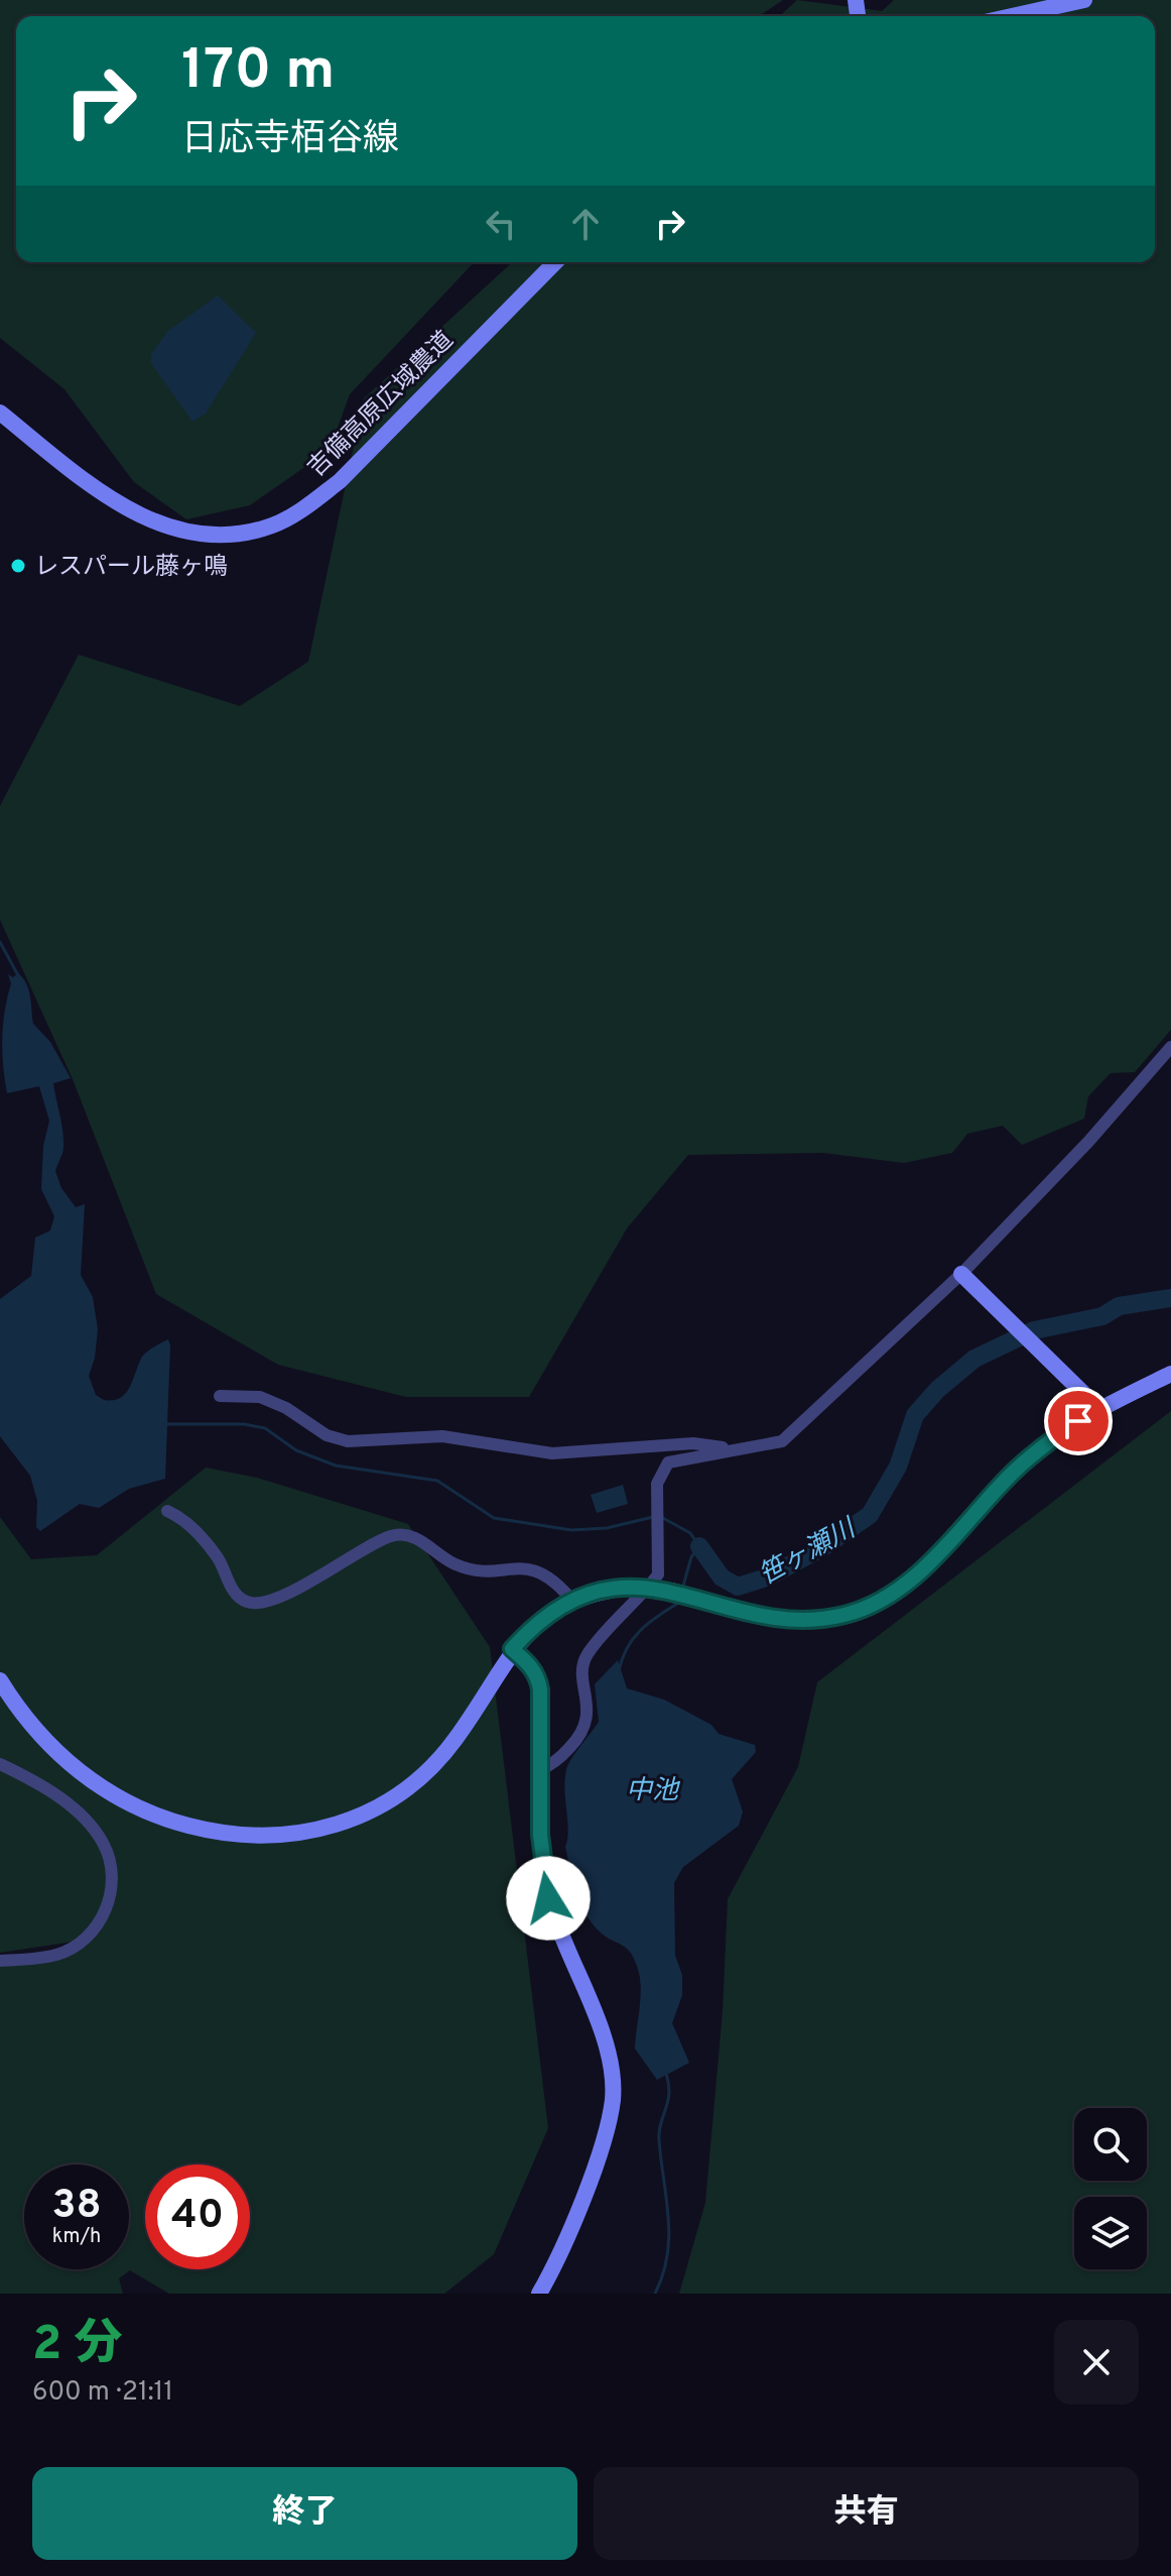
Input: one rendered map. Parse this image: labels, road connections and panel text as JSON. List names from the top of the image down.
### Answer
{
  "streets": {
    "street": ["吉備高原広域農道"]
  },
  "water": ["笹ヶ瀬川", "中池"],
  "places": ["レスパール藤ヶ鳴"],
  "page": {
    "turn": ["170 m", "日応寺栢谷線"],
    "speed": "38 km/h",
    "limit": "40",
    "heading": ["2 分", "600 m · 21:11"],
    "buttons": ["終了", "共有"]
  }
}
